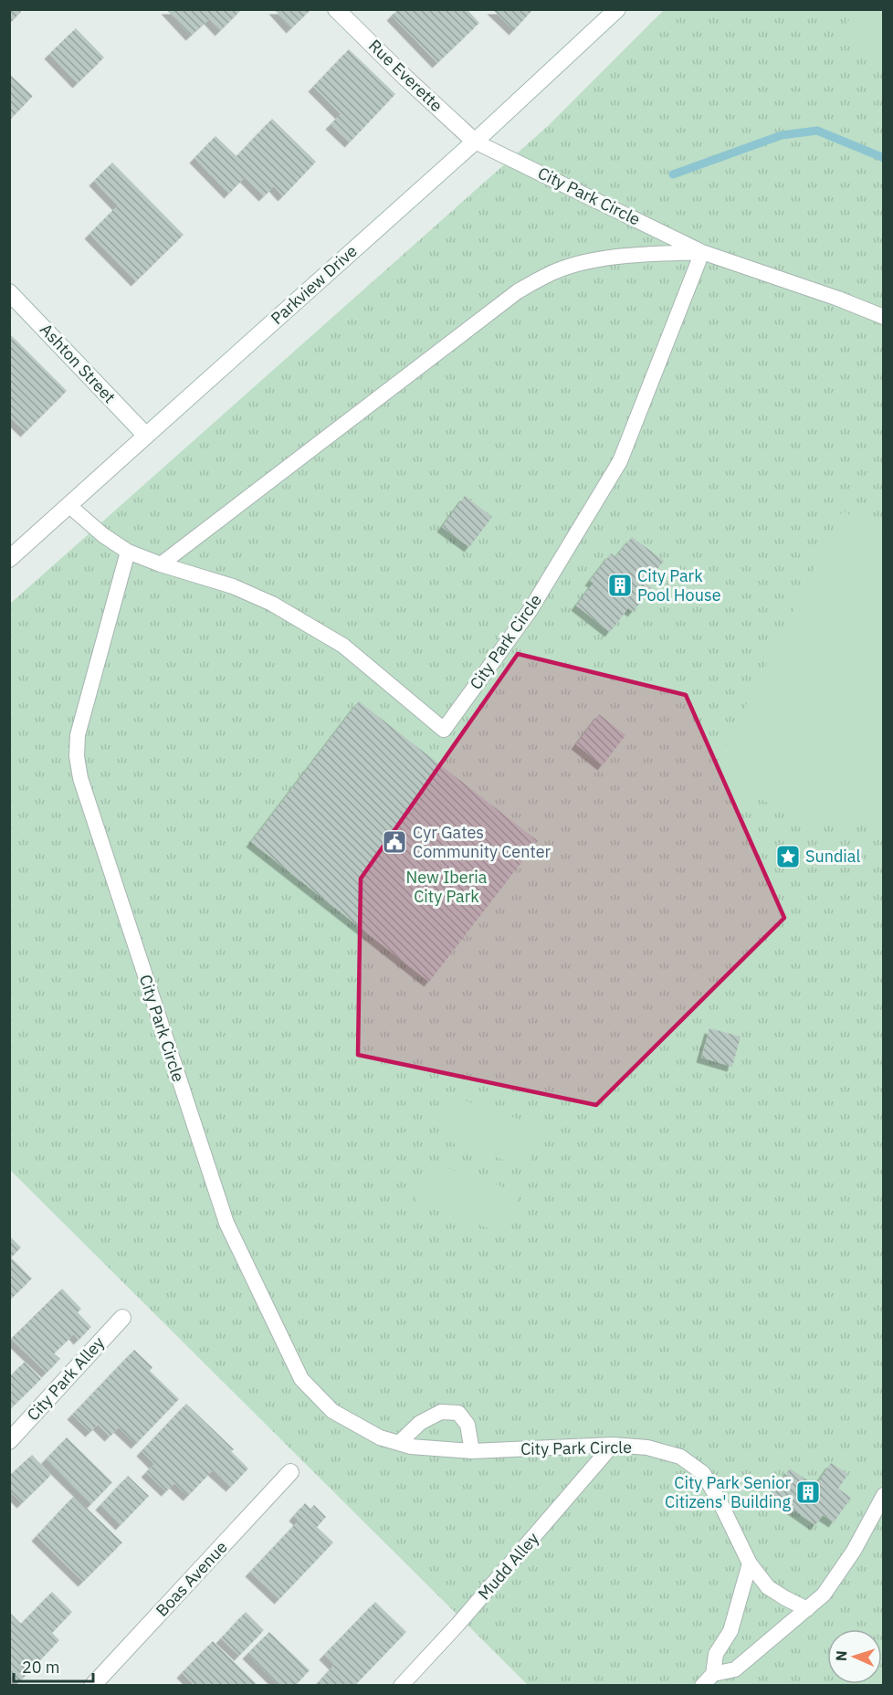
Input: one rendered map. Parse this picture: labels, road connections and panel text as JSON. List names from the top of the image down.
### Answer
{
  "streets": {
    "street": [
      "Rue Everette",
      "Parkview Drive",
      "Ashton Street",
      "City Park Alley",
      "Boas Avenue"
    ],
    "lane": ["City Park Circle", "Mudd Alley"]
  },
  "crossings": [
    ["Rue Everette", "City Park Circle"],
    ["Rue Everette", "Parkview Drive"],
    ["City Park Circle", "Parkview Drive"],
    ["City Park Circle", "Mudd Alley"],
    ["Parkview Drive", "Ashton Street"]
  ],
  "parks": ["New Iberia City Park"],
  "places": {
    "building": ["City Park Pool House", "City Park Senior Citizens' Building"],
    "public building": ["Cyr Gates Community Center"],
    "place": ["Sundial"]
  },
  "scale_bar": "20 m",
  "north": "left"
}
